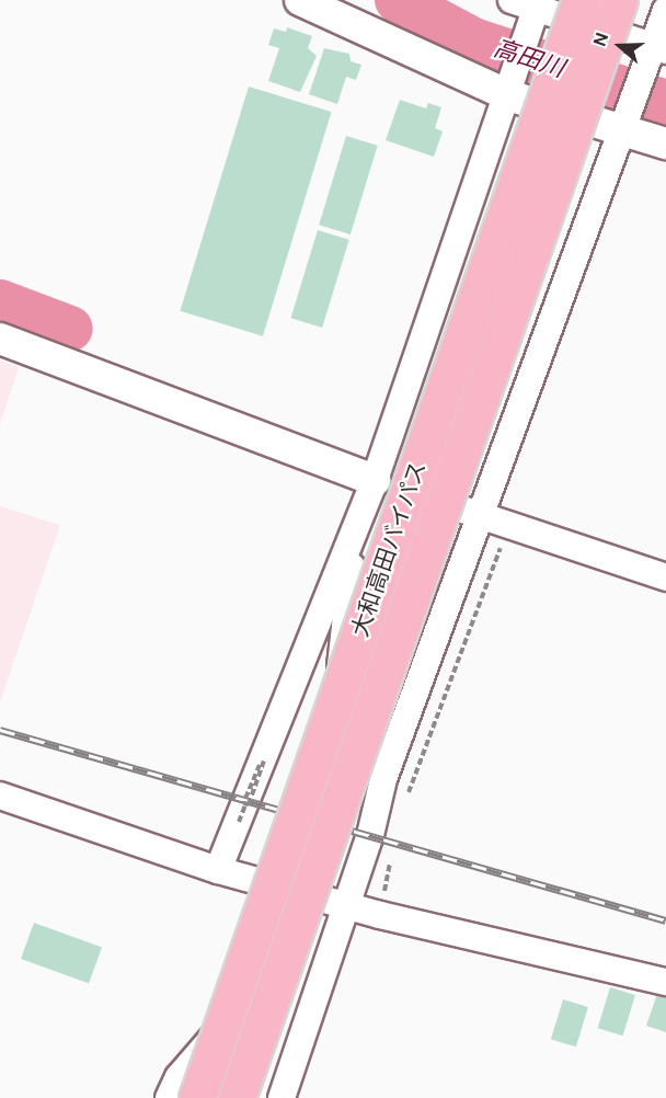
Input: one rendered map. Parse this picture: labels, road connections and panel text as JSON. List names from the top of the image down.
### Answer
{
  "streets": {
    "highway": ["大和高田バイパス"]
  },
  "water": ["高田川"],
  "north": "left"
}
